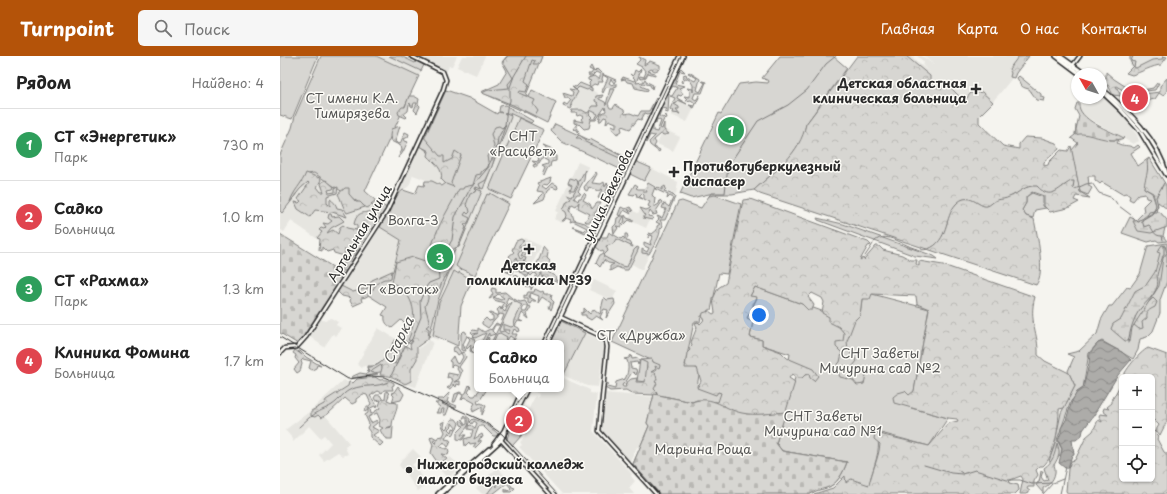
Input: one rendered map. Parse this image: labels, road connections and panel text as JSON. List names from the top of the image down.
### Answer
{
  "streets": {
    "main road": ["улица Бекетова"],
    "street": ["Артельная улица"]
  },
  "water": ["Старка"],
  "parks": [
    "СТ имени К.А. Тимирязева",
    "СНТ «Расцвет»",
    "Волга-3",
    "СТ «Восток»",
    "СТ «Дружба»",
    "СНТ Заветы Мичурина сад №2",
    "СНТ Заветы Мичурина сад №1",
    "Марьина Роща"
  ],
  "places": {
    "health": ["Детская областная клиническая больница", "Противотуберкулезный диспасер", "Детская поликлиника №39"],
    "other": ["Нижегородский колледж малого бизнеса"]
  },
  "north": "top left",
  "page": {
    "header": "Turnpoint",
    "search": "Поиск",
    "nav": [
      "Главная",
      "Карта",
      "О нас",
      "Контакты"
    ],
    "heading": ["Рядом", "Найдено: 4"],
    "pins": [
      "4",
      "1",
      "3",
      "2"
    ],
    "list": [
      {
        "mark": "1",
        "name": "СТ «Энергетик»",
        "note": "Парк",
        "value": "730 m"
      },
      {
        "mark": "2",
        "name": "Садко",
        "note": "Больница",
        "value": "1.0 km"
      },
      {
        "mark": "3",
        "name": "СТ «Рахма»",
        "note": "Парк",
        "value": "1.3 km"
      },
      {
        "mark": "4",
        "name": "Клиника Фомина",
        "note": "Больница",
        "value": "1.7 km"
      }
    ],
    "popup": ["Садко", "Больница"],
    "map_buttons": ["+", "−"]
  }
}
